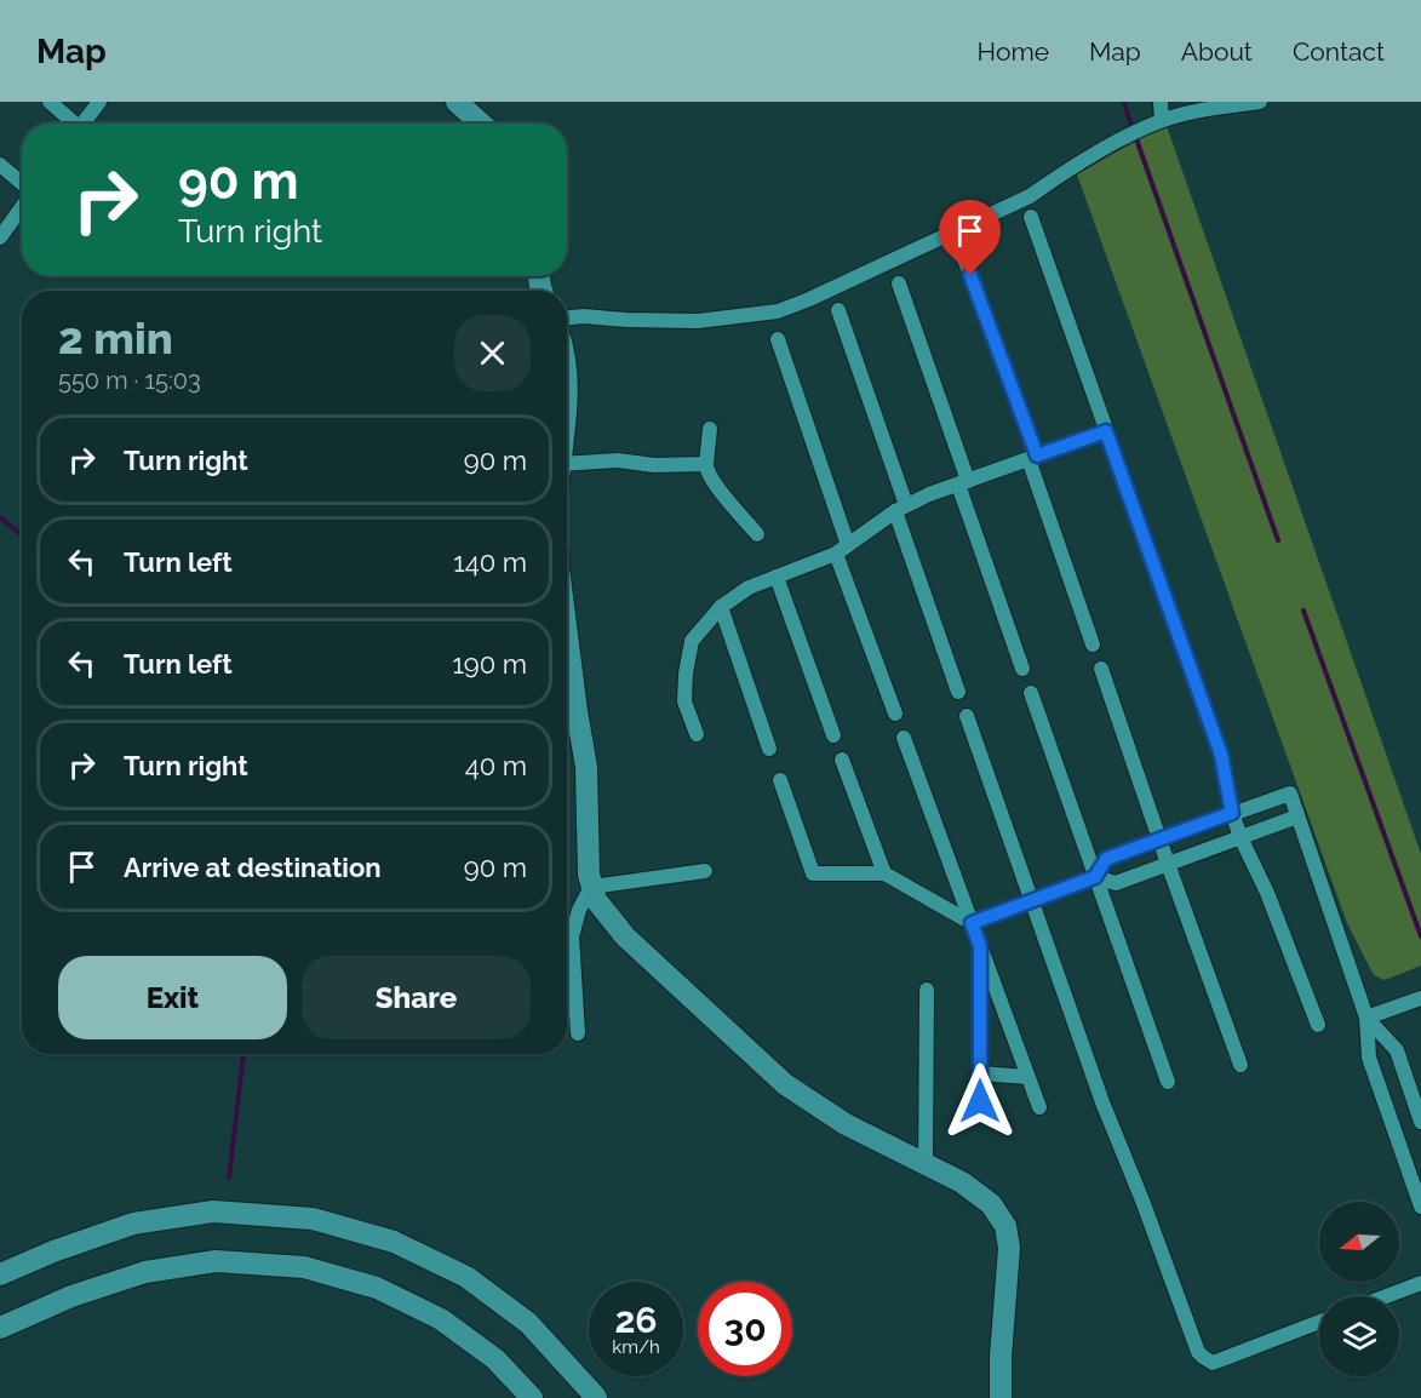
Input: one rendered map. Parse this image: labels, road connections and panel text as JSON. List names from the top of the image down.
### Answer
{
  "north": "left",
  "page": {
    "header": "Map",
    "nav": [
      "Home",
      "Map",
      "About",
      "Contact"
    ],
    "turn": ["90 m", "Turn right"],
    "heading": ["2 min", "550 m · 15:03"],
    "list": [
      {
        "name": "Turn right",
        "value": "90 m"
      },
      {
        "name": "Turn left",
        "value": "140 m"
      },
      {
        "name": "Turn left",
        "value": "190 m"
      },
      {
        "name": "Turn right",
        "value": "40 m"
      },
      {
        "name": "Arrive at destination",
        "value": "90 m"
      }
    ],
    "buttons": ["Exit", "Share"],
    "speed": "26 km/h",
    "limit": "30"
  }
}
